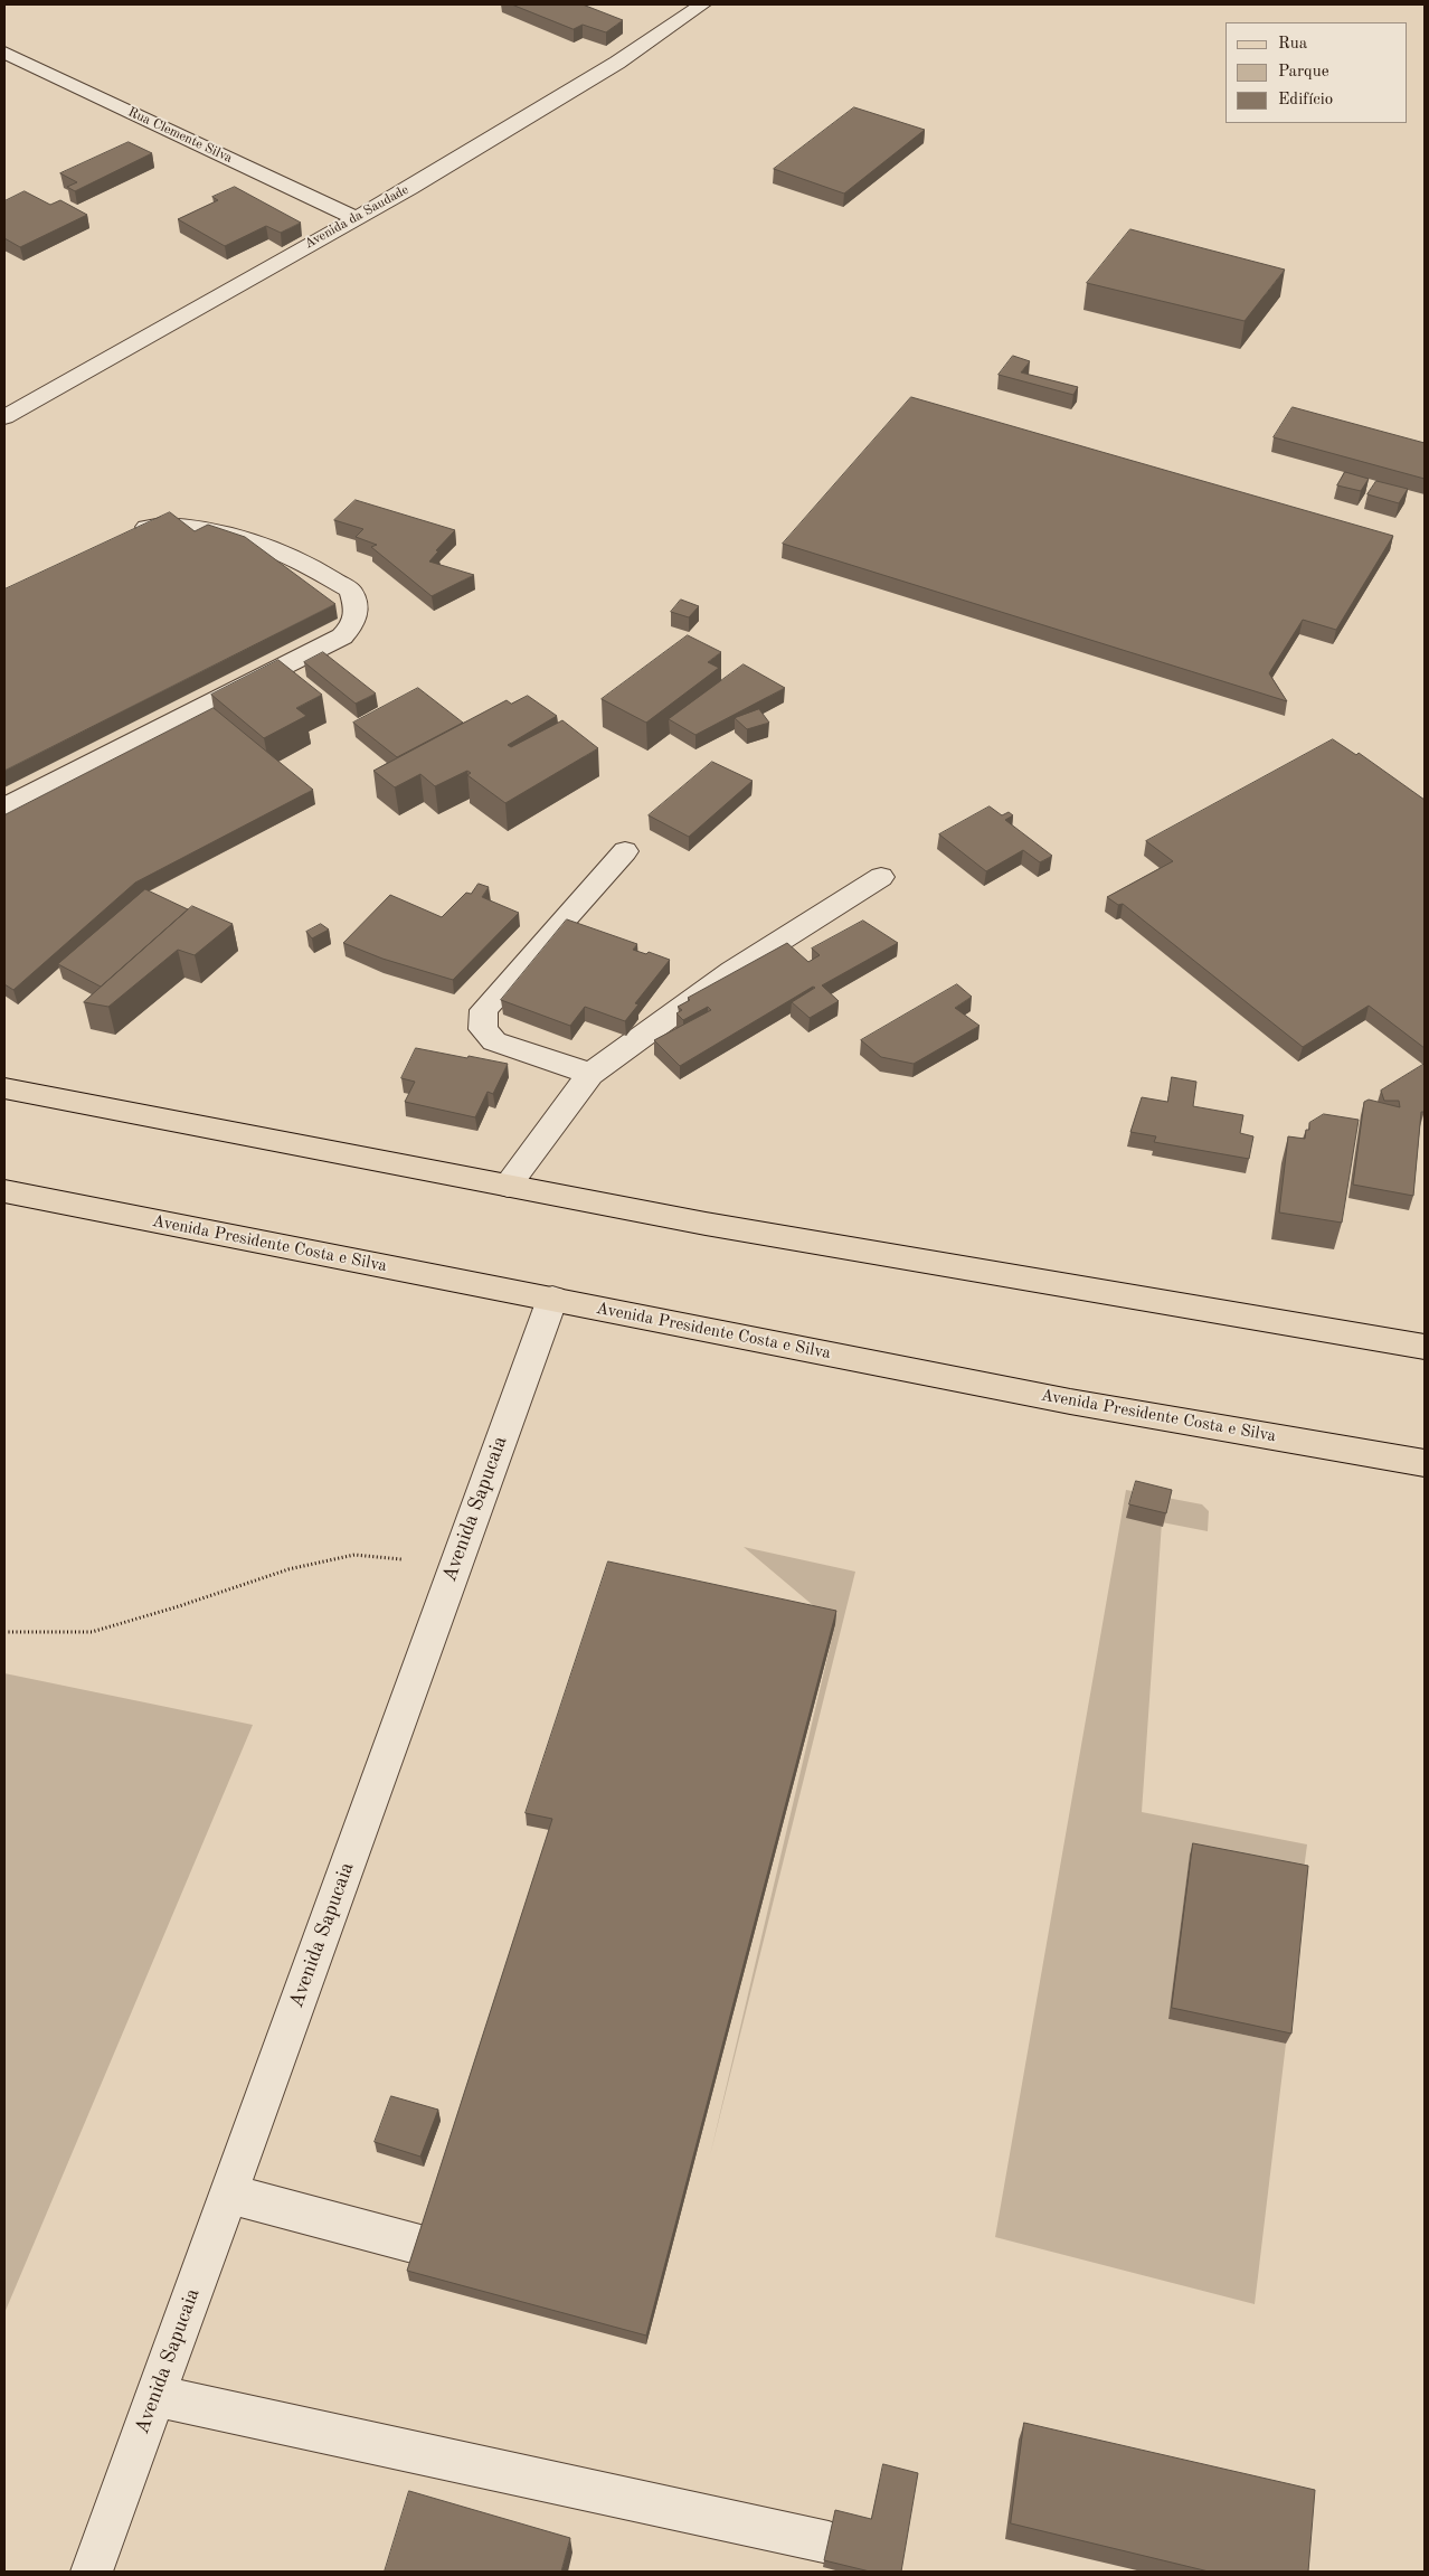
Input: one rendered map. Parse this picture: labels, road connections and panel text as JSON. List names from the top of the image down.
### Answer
{
  "streets": {
    "main road": ["Avenida Presidente Costa e Silva"],
    "street": ["Rua Clemente Silva", "Avenida da Saudade", "Avenida Sapucaia"]
  },
  "crossings": [
    ["Rua Clemente Silva", "Avenida da Saudade"],
    ["Avenida Presidente Costa e Silva", "Avenida Sapucaia"]
  ],
  "legend": ["Rua", "Parque", "Edifício"]
}
